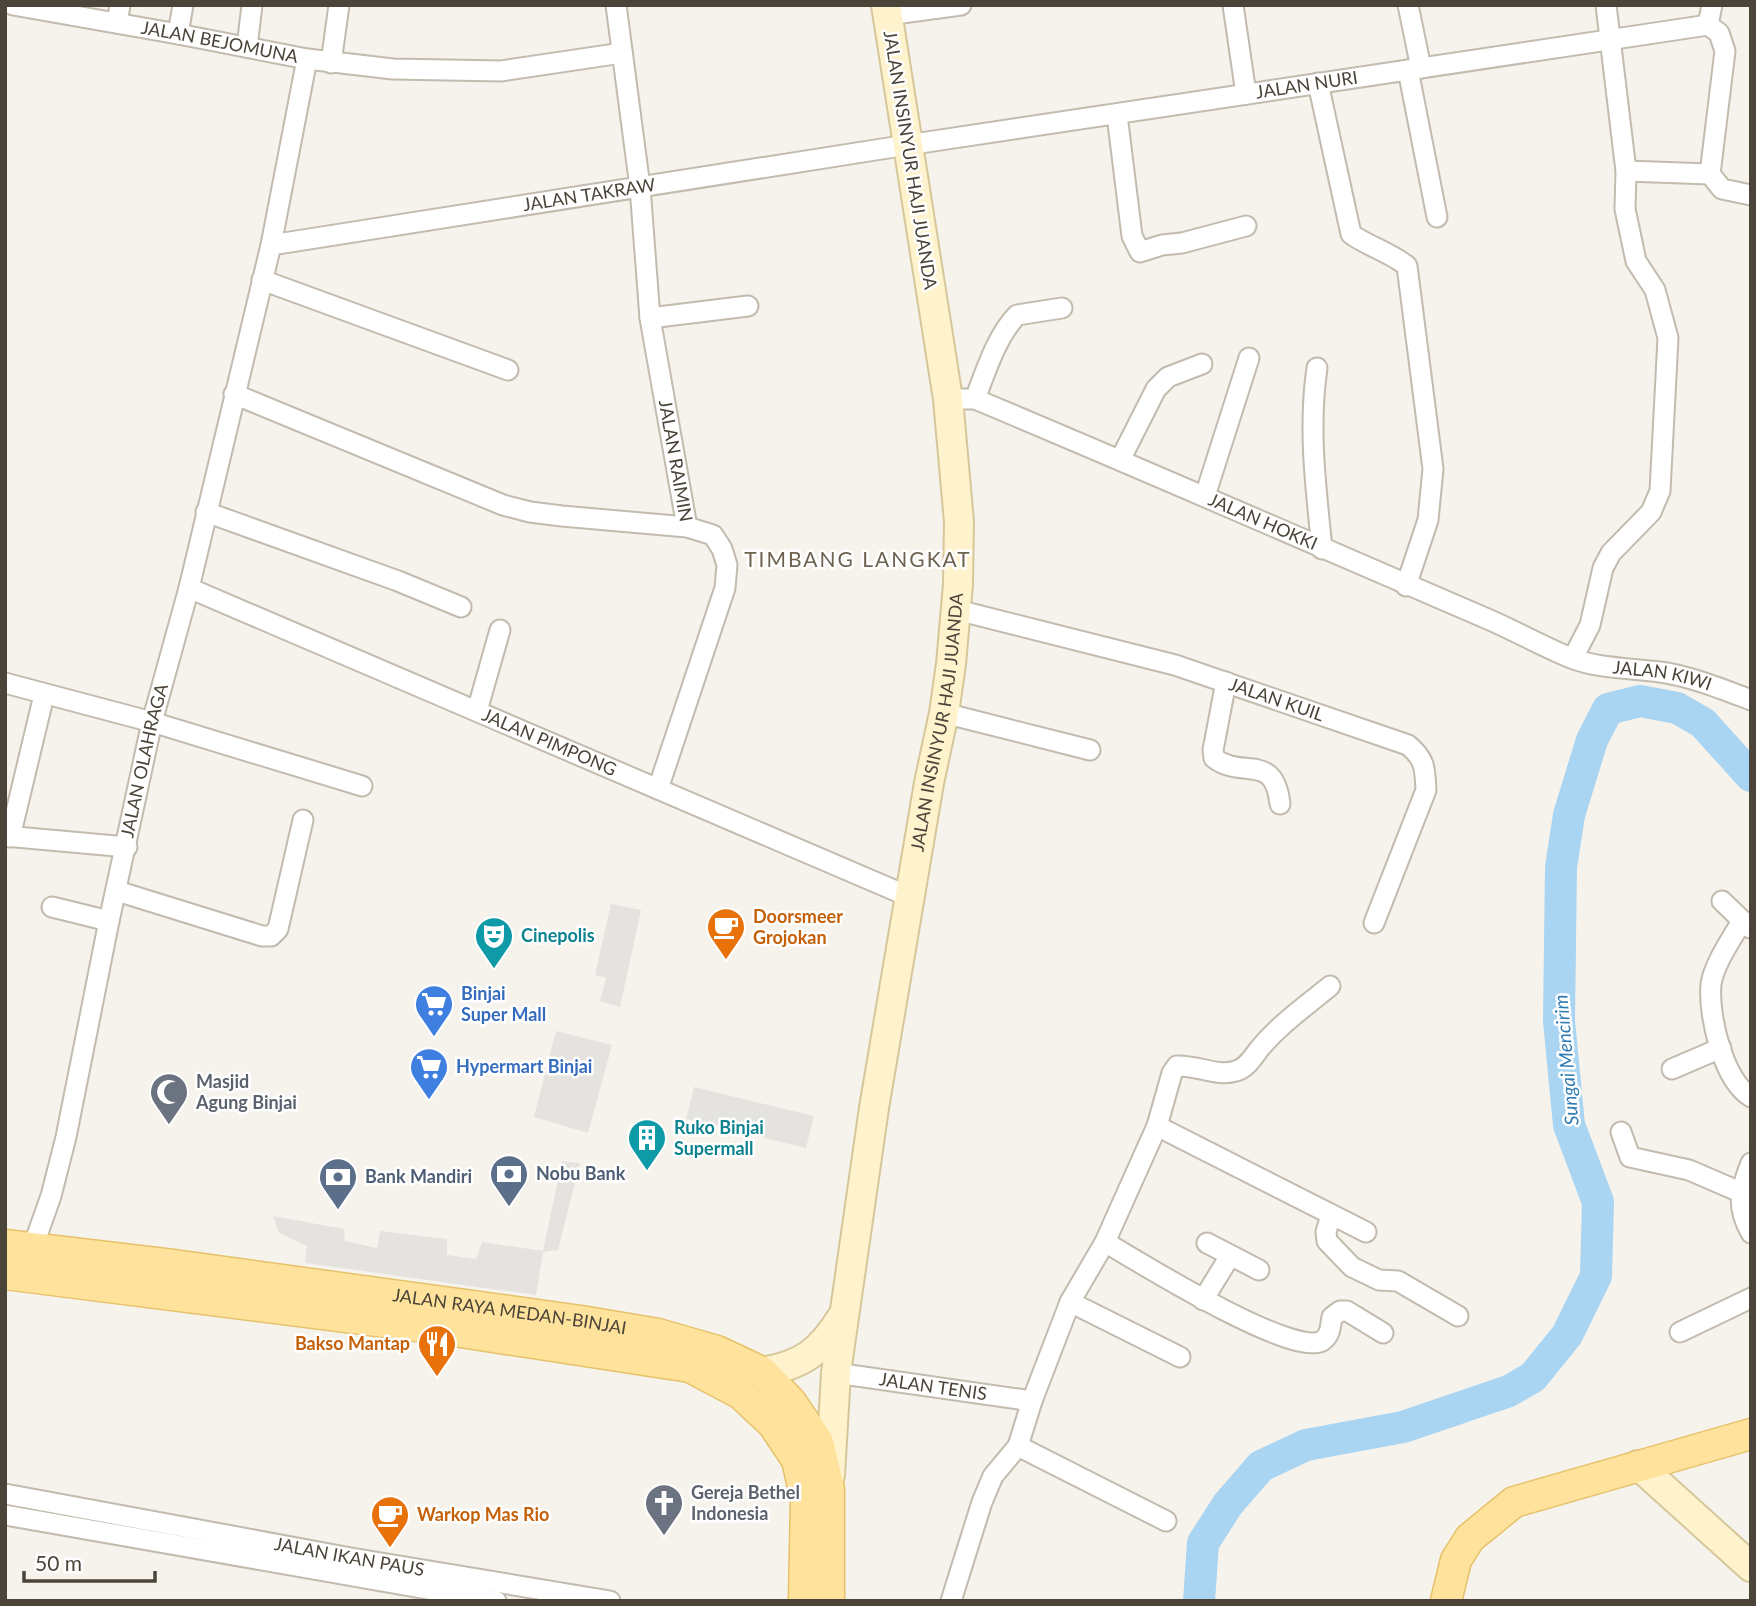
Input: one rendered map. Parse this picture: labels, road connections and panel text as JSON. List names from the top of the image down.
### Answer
{
  "streets": {
    "main road": ["JALAN RAYA MEDAN-BINJAI"],
    "street": [
      "JALAN BEJOMUNA",
      "JALAN NURI",
      "JALAN INSINYUR HAJI JUANDA",
      "JALAN TAKRAW",
      "JALAN RAIMIN",
      "JALAN HOKKI",
      "JALAN KIWI",
      "JALAN KUIL",
      "JALAN PIMPONG",
      "JALAN OLAHRAGA",
      "JALAN TENIS",
      "JALAN IKAN PAUS"
    ]
  },
  "crossings": [
    ["JALAN BEJOMUNA", "JALAN TAKRAW"],
    ["JALAN BEJOMUNA", "JALAN OLAHRAGA"],
    ["JALAN NURI", "JALAN INSINYUR HAJI JUANDA"],
    ["JALAN NURI", "JALAN TAKRAW"],
    ["JALAN INSINYUR HAJI JUANDA", "JALAN TAKRAW"],
    ["JALAN INSINYUR HAJI JUANDA", "JALAN HOKKI"],
    ["JALAN INSINYUR HAJI JUANDA", "JALAN KUIL"],
    ["JALAN INSINYUR HAJI JUANDA", "JALAN PIMPONG"],
    ["JALAN INSINYUR HAJI JUANDA", "JALAN RAYA MEDAN-BINJAI"],
    ["JALAN INSINYUR HAJI JUANDA", "JALAN TENIS"],
    ["JALAN TAKRAW", "JALAN RAIMIN"],
    ["JALAN TAKRAW", "JALAN OLAHRAGA"],
    ["JALAN RAIMIN", "JALAN PIMPONG"],
    ["JALAN HOKKI", "JALAN KIWI"],
    ["JALAN PIMPONG", "JALAN OLAHRAGA"],
    ["JALAN OLAHRAGA", "JALAN RAYA MEDAN-BINJAI"]
  ],
  "districts": ["TIMBANG LANGKAT"],
  "water": ["Sungai Mencirim"],
  "places": {
    "cafe": ["Doorsmeer Grojokan", "Warkop Mas Rio"],
    "theatre": ["Cinepolis"],
    "supermarket": ["Binjai Super Mall", "Hypermart Binjai"],
    "mosque": ["Masjid Agung Binjai"],
    "building": ["Ruko Binjai Supermall"],
    "bank": ["Nobu Bank", "Bank Mandiri"],
    "restaurant": ["Bakso Mantap"],
    "church": ["Gereja Bethel Indonesia"]
  },
  "scale_bar": "50 m"
}
